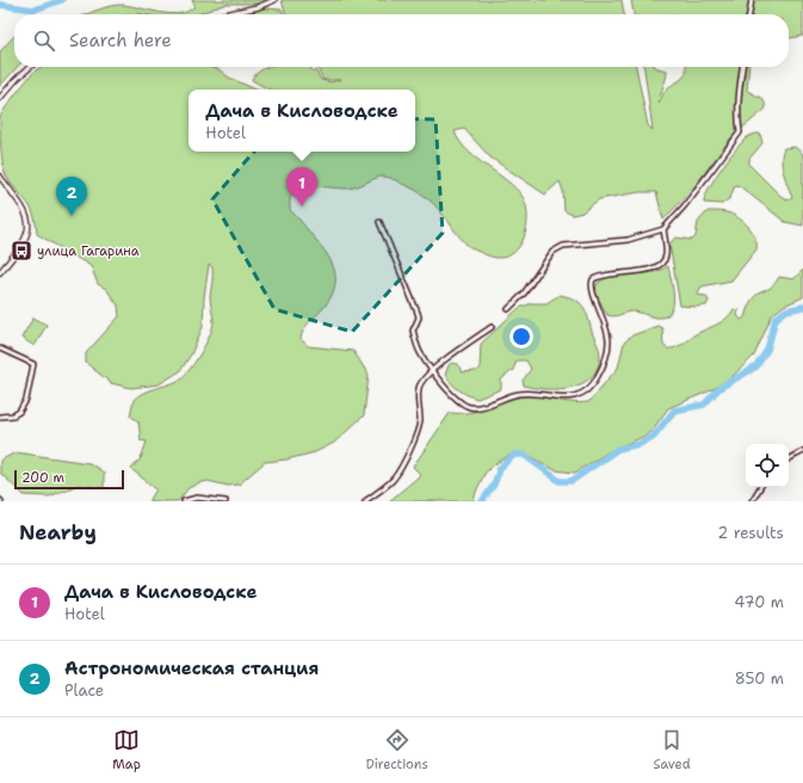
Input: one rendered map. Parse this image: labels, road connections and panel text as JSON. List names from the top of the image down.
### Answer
{
  "places": {
    "bus stop": ["улица Гагарина"]
  },
  "scale_bar": "200 m",
  "page": {
    "search": "Search here",
    "popup": ["Дача в Кисловодске", "Hotel"],
    "pins": ["1", "2"],
    "scale": "200 m",
    "heading": ["Nearby", "2 results"],
    "list": [
      {
        "mark": "1",
        "name": "Дача в Кисловодске",
        "note": "Hotel",
        "value": "470 m"
      },
      {
        "mark": "2",
        "name": "Астрономическая станция",
        "note": "Place",
        "value": "850 m"
      }
    ],
    "nav": ["Map", "Directions", "Saved"]
  }
}
